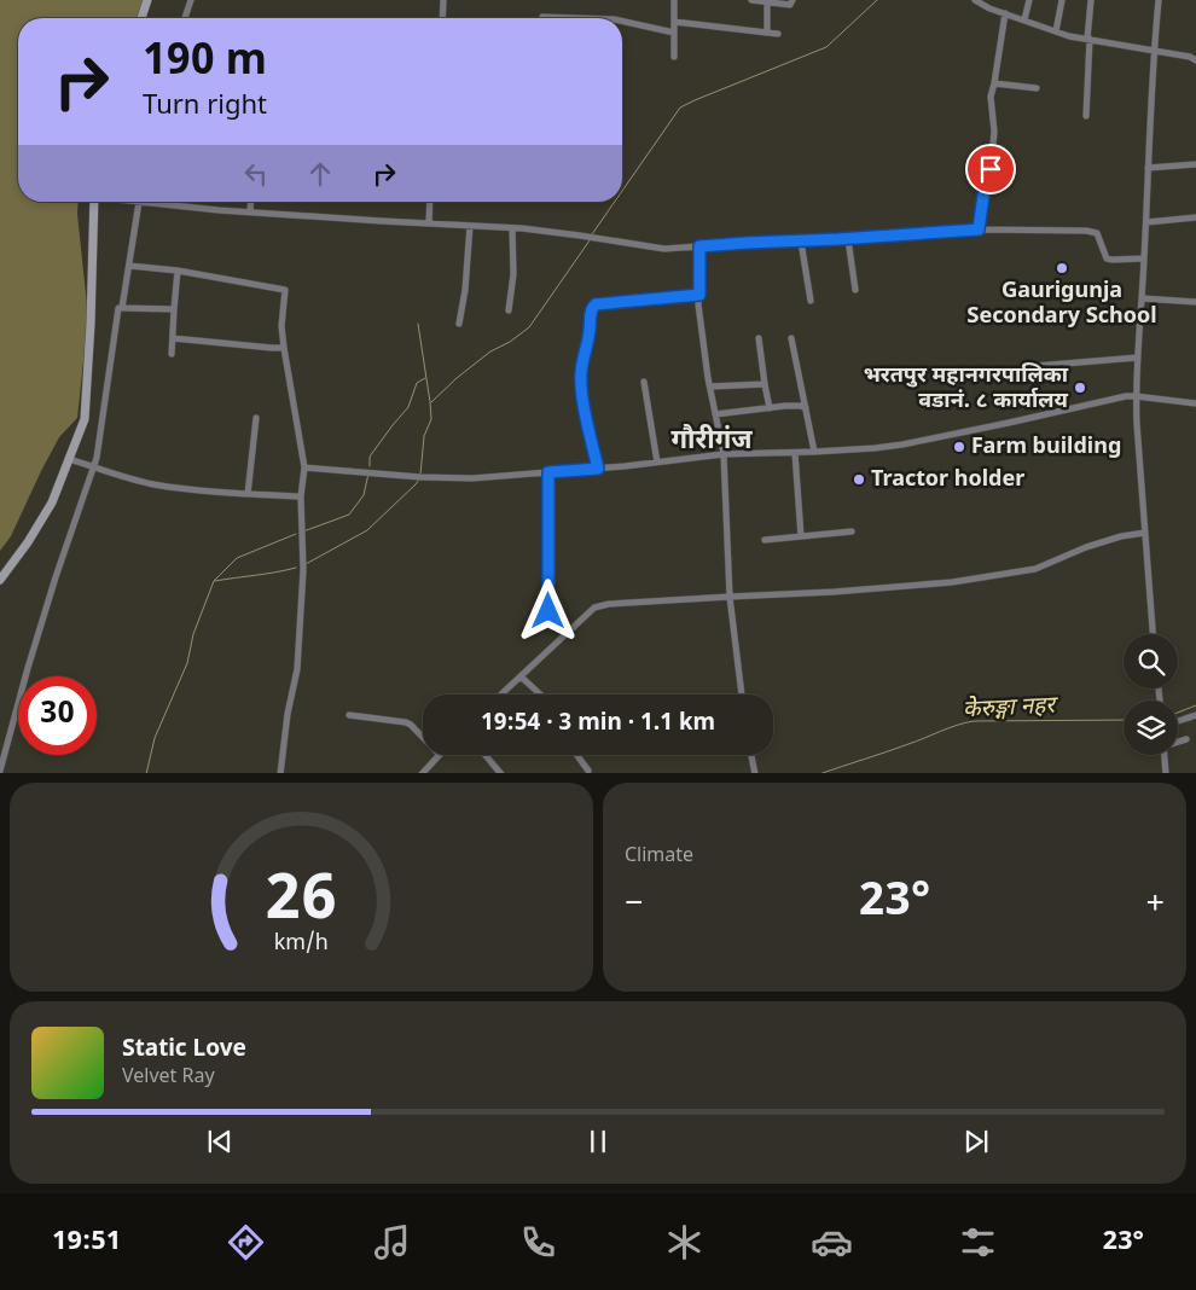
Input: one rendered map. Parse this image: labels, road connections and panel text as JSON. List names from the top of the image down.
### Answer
{
  "districts": ["गौरीगंज"],
  "water": ["केेरुङ्गा नहर"],
  "places": [
    "Gaurigunja Secondary School",
    "भरतपुर महानगरपालिका वडानं. ८ कार्यालय",
    "Farm building",
    "Tractor holder"
  ],
  "page": {
    "turn": ["190 m", "Turn right"],
    "limit": "30",
    "trip": "19:54 · 3 min · 1.1 km",
    "tile": "Climate",
    "heat": ["−", "23°", "+"],
    "song": ["Static Love", "Velvet Ray"],
    "tabs": ["19:51", "23°"],
    "gauge": ["26", "km/h"]
  }
}
